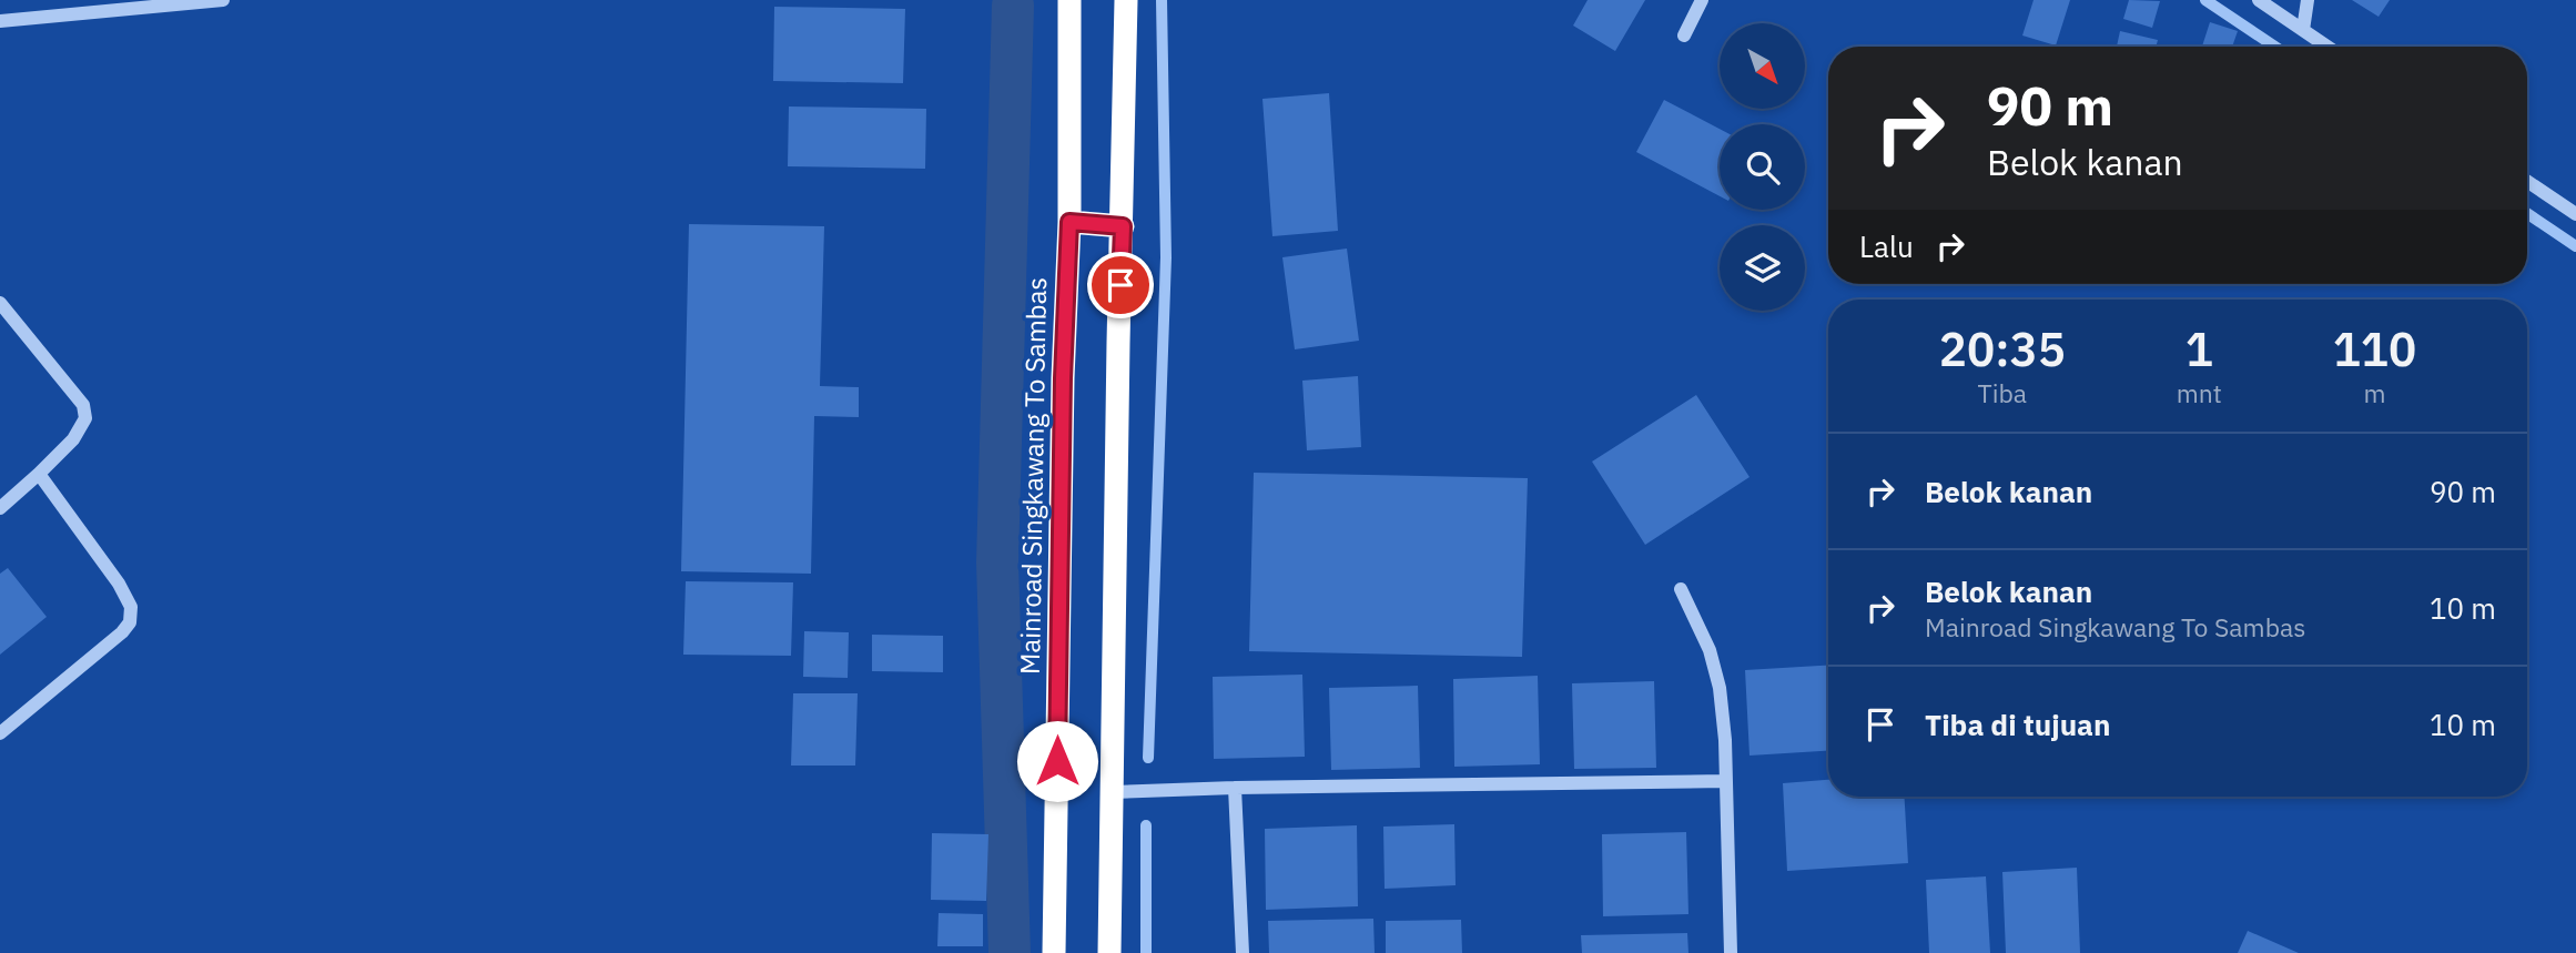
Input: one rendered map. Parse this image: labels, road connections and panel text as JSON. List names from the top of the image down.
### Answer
{
  "streets": {
    "highway": ["Mainroad Singkawang To Sambas"]
  },
  "north": "bottom right",
  "page": {
    "turn": ["90 m", "Belok kanan"],
    "then": "Lalu",
    "eta": [
      "20:35",
      "Tiba",
      "1",
      "mnt",
      "110",
      "m"
    ],
    "list": [
      {
        "name": "Belok kanan",
        "value": "90 m"
      },
      {
        "name": "Belok kanan",
        "note": "Mainroad Singkawang To Sambas",
        "value": "10 m"
      },
      {
        "name": "Tiba di tujuan",
        "value": "10 m"
      }
    ]
  }
}
